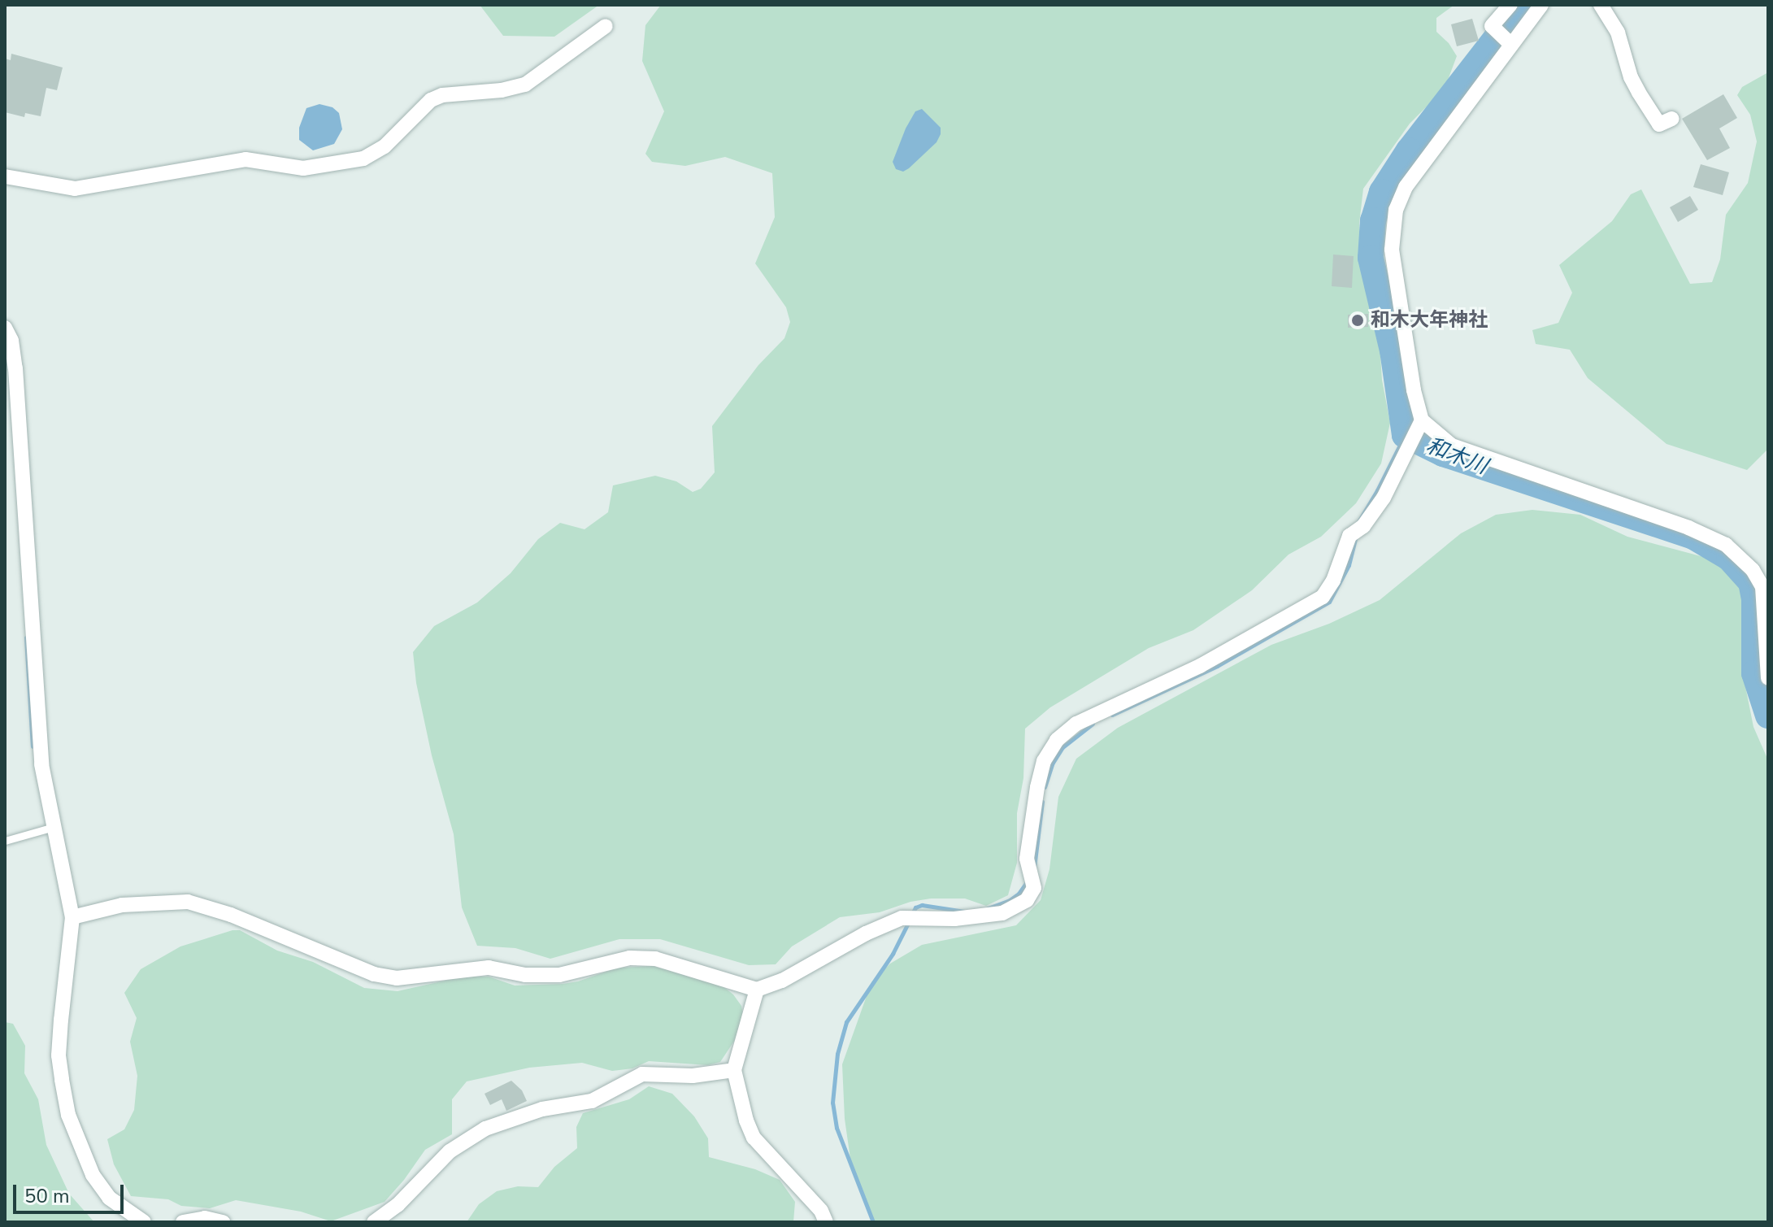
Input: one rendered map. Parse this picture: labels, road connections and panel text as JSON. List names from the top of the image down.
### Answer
{
  "water": ["和木川"],
  "places": ["和木大年神社"],
  "scale_bar": "50 m"
}
